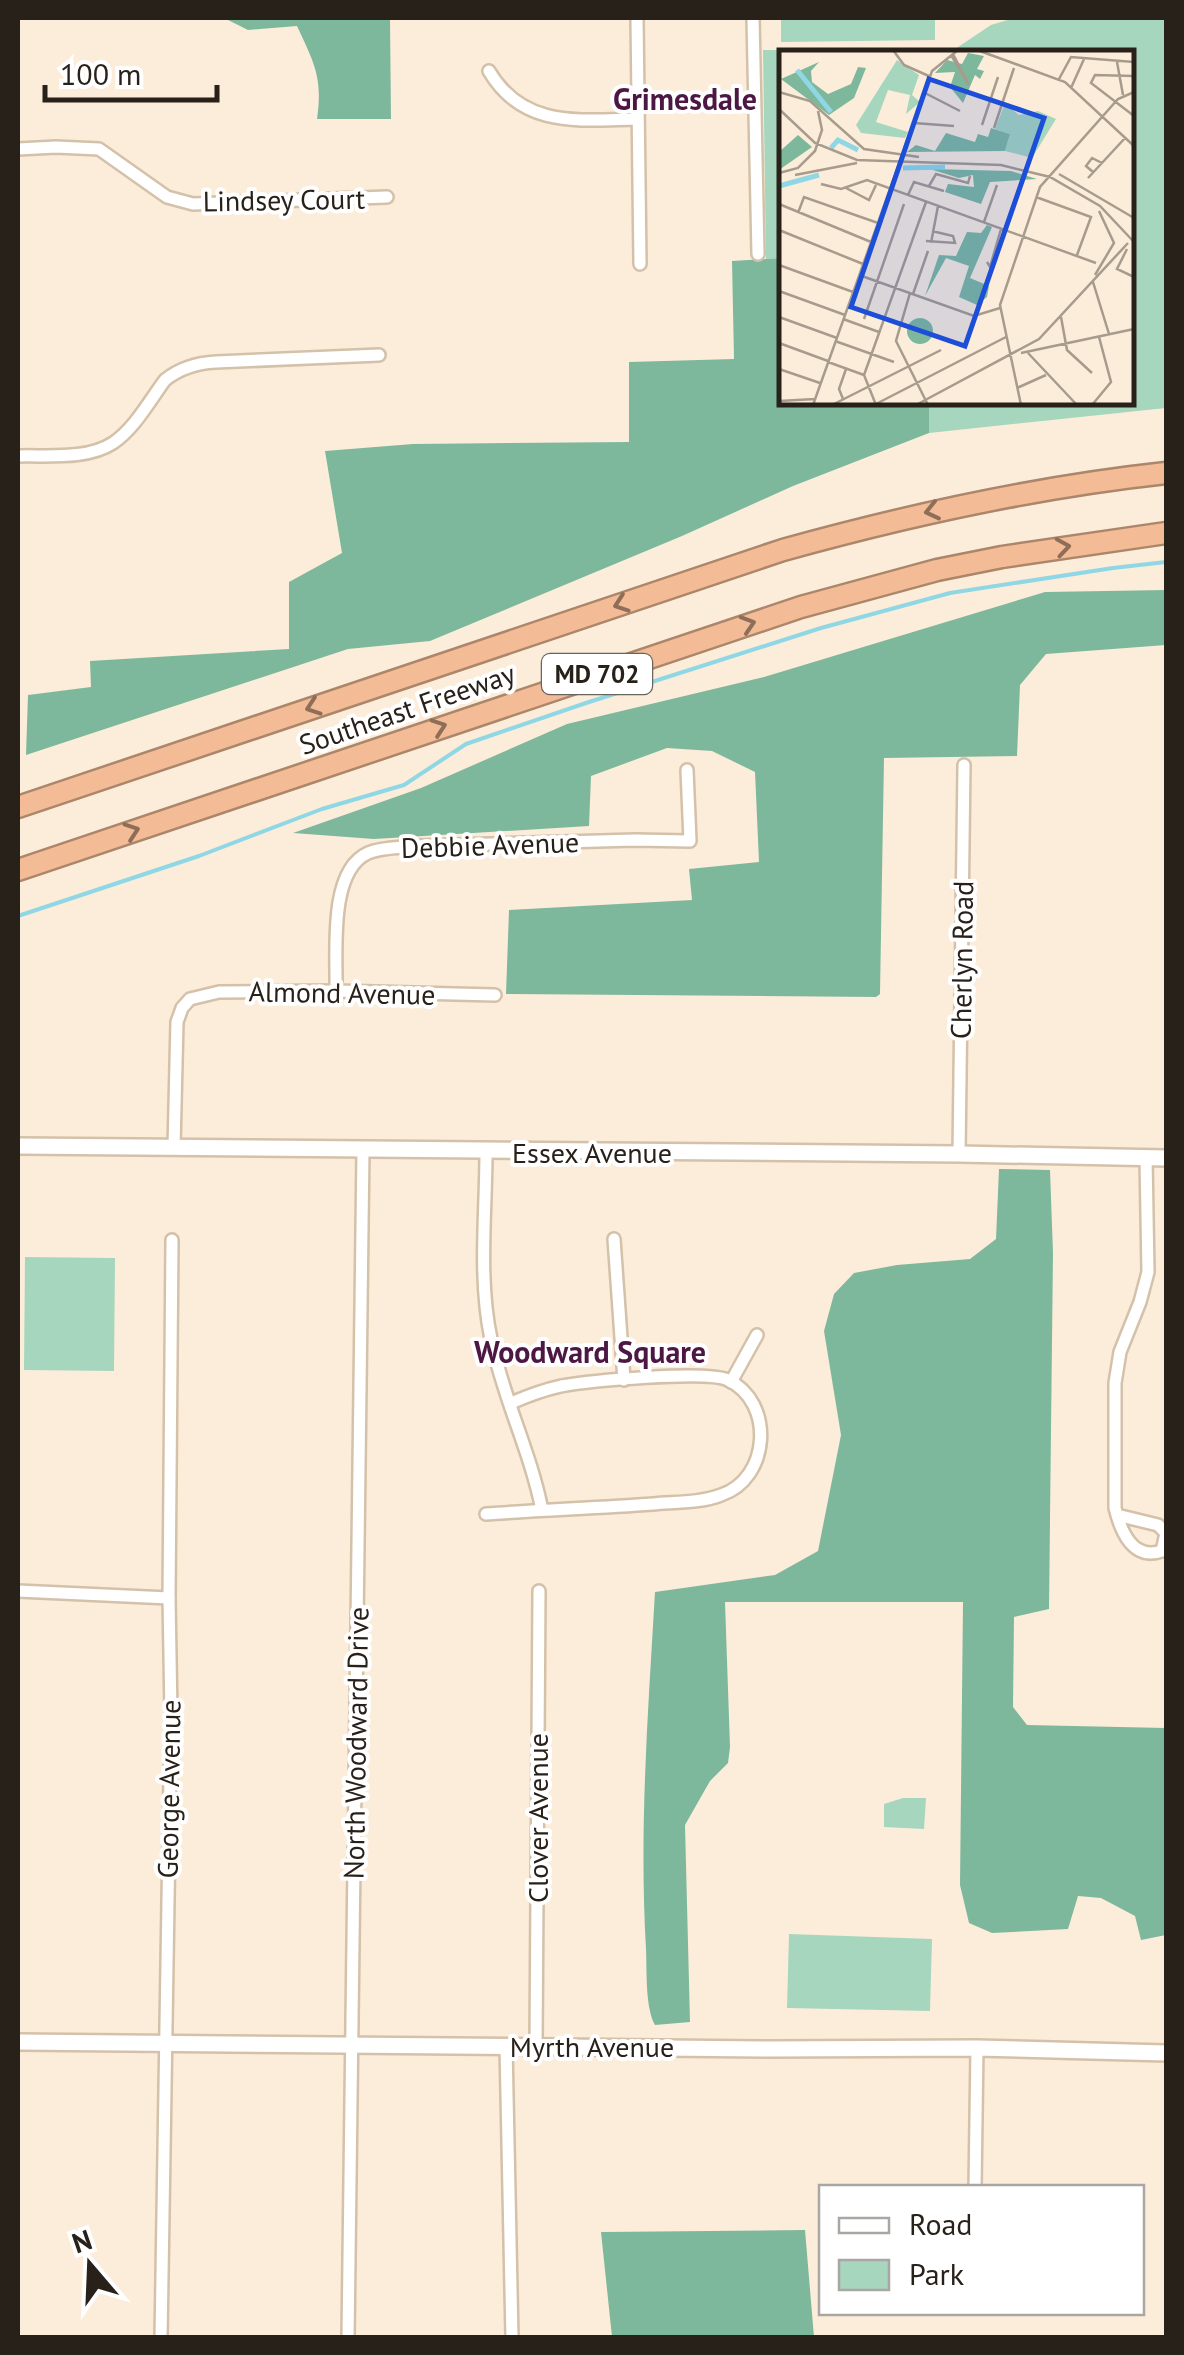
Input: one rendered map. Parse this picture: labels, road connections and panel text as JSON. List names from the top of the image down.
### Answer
{
  "streets": {
    "highway": ["MD 702", "Southeast Freeway"],
    "street": [
      "Lindsey Court",
      "Debbie Avenue",
      "Cherlyn Road",
      "Almond Avenue",
      "Essex Avenue",
      "North Woodward Drive",
      "George Avenue",
      "Clover Avenue",
      "Myrth Avenue"
    ]
  },
  "crossings": [
    ["Debbie Avenue", "Almond Avenue"],
    ["Cherlyn Road", "Essex Avenue"],
    ["Almond Avenue", "Essex Avenue"],
    ["Essex Avenue", "North Woodward Drive"],
    ["North Woodward Drive", "Myrth Avenue"],
    ["George Avenue", "Myrth Avenue"],
    ["Clover Avenue", "Myrth Avenue"]
  ],
  "districts": ["Grimesdale", "Woodward Square"],
  "legend": ["Road", "Park"],
  "scale_bar": "100 m",
  "north": "top"
}
